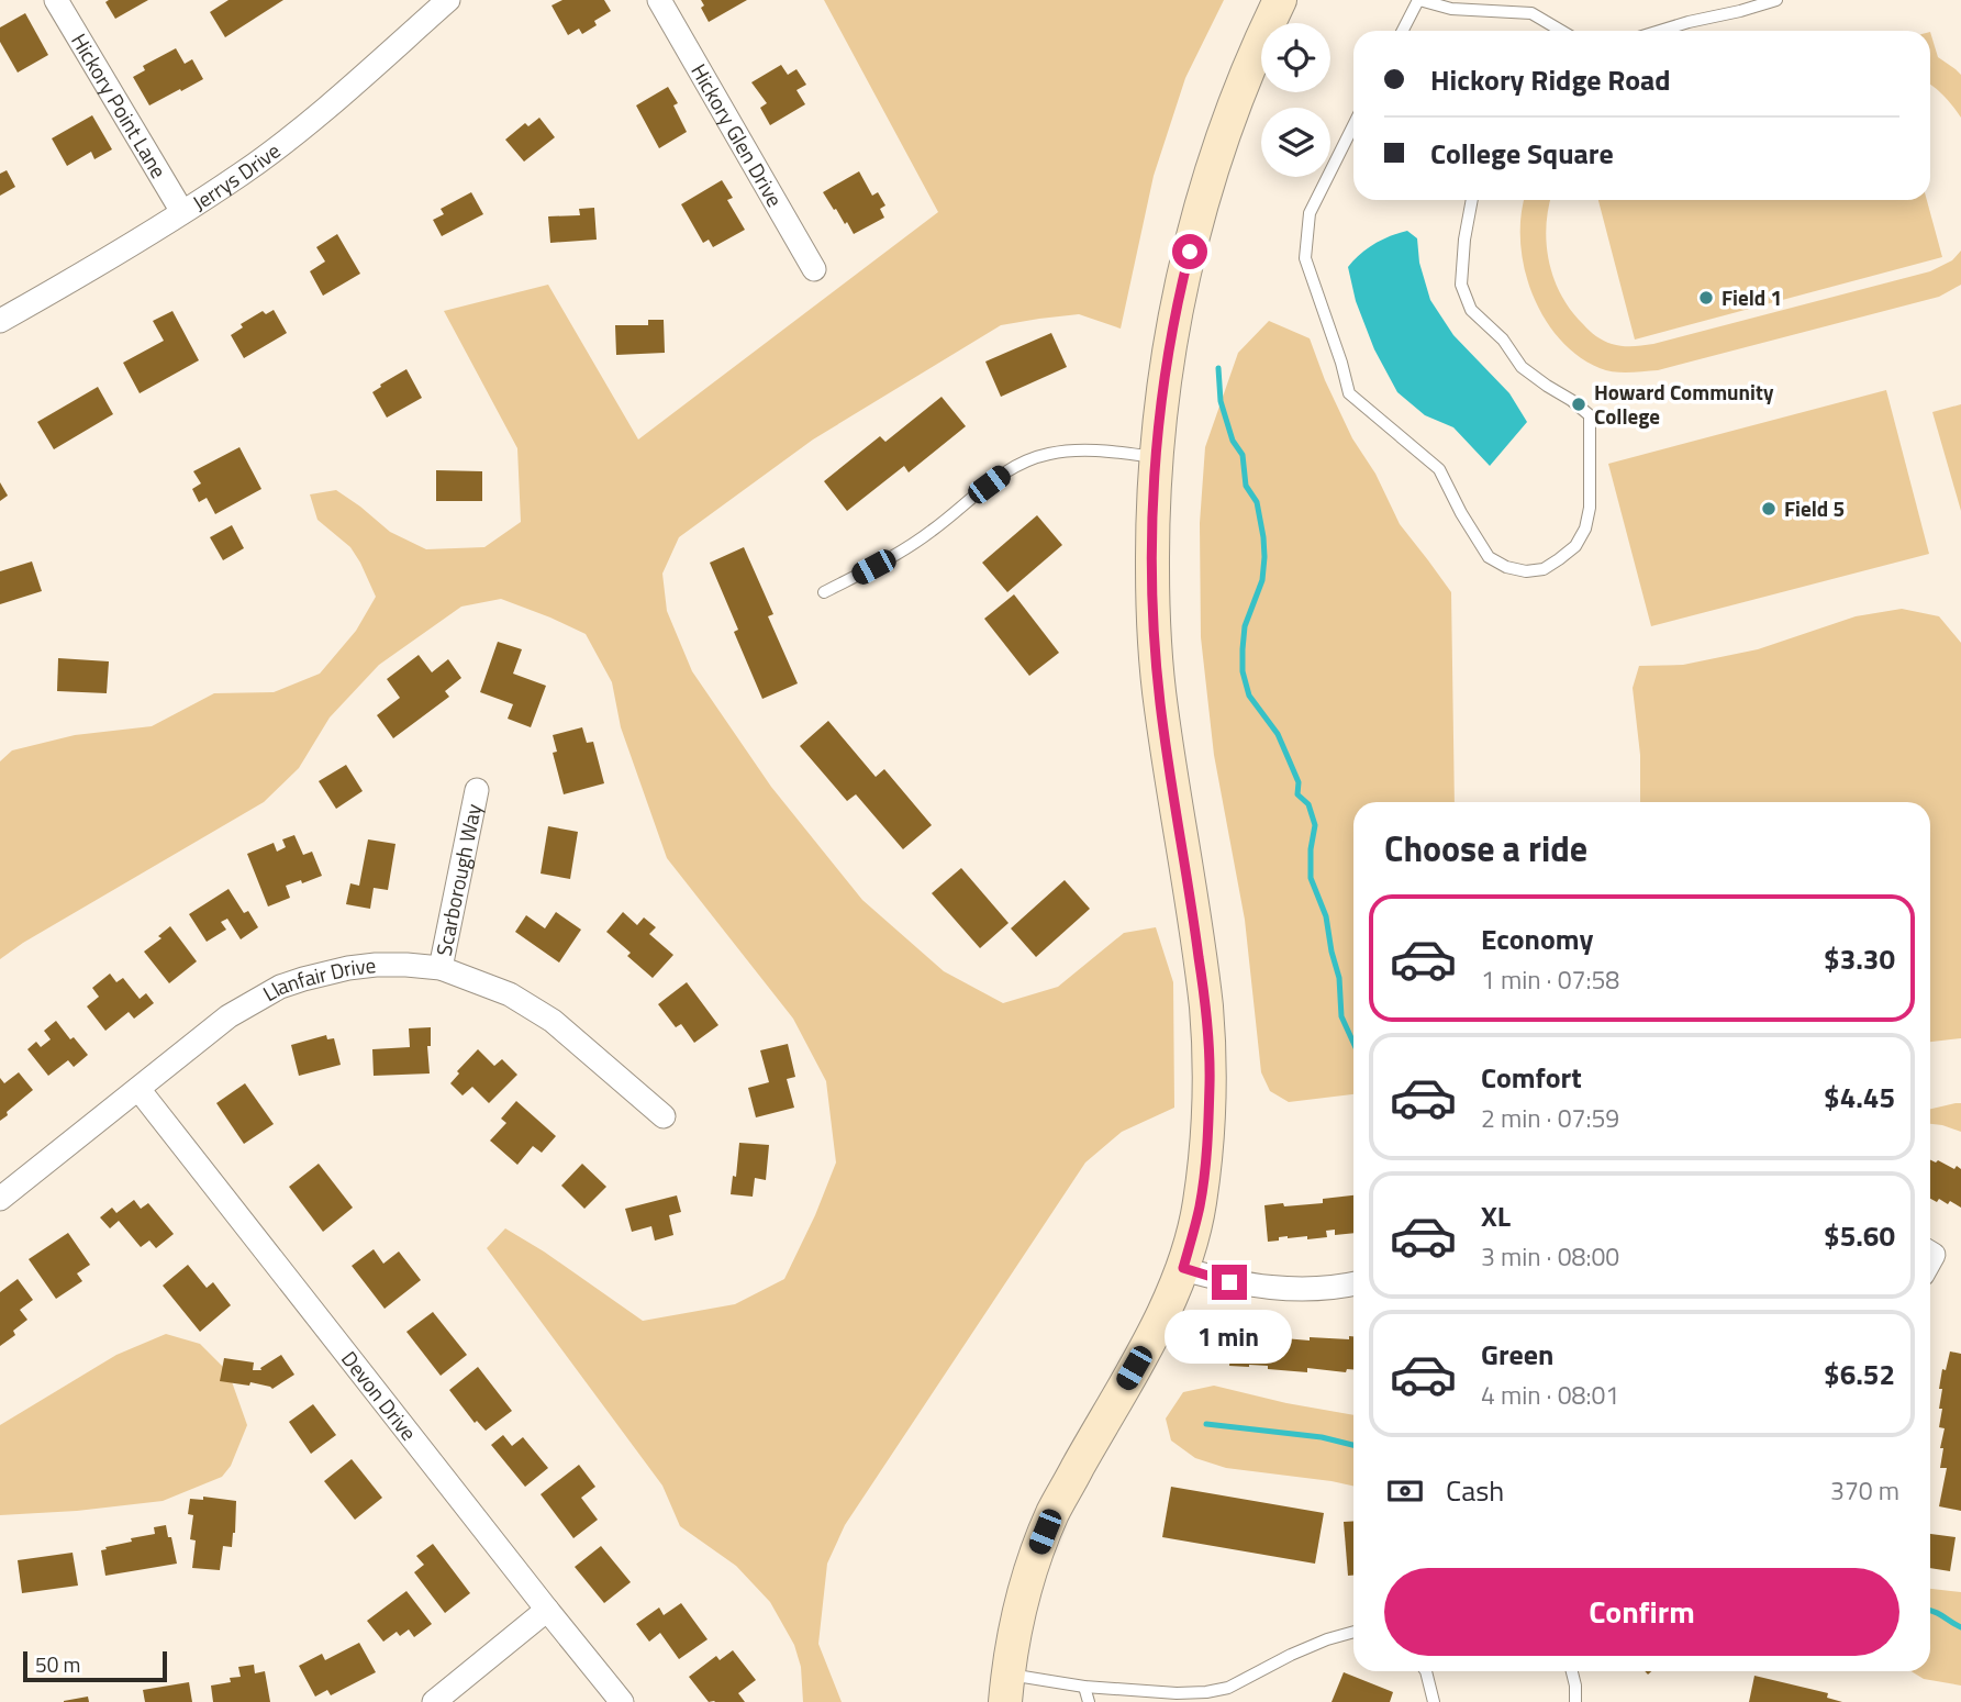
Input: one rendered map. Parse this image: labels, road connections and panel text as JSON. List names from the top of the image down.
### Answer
{
  "streets": {
    "street": [
      "Hickory Point Lane",
      "Hickory Glen Drive",
      "Jerrys Drive",
      "Scarborough Way",
      "Llanfair Drive",
      "Devon Drive"
    ]
  },
  "crossings": [
    ["Hickory Point Lane", "Jerrys Drive"],
    ["Scarborough Way", "Llanfair Drive"],
    ["Llanfair Drive", "Devon Drive"]
  ],
  "places": ["Field 1", "Howard Community College", "Field 5"],
  "scale_bar": "50 m",
  "page": {
    "banner": ["Hickory Ridge Road", "College Square"],
    "heading": "Choose a ride",
    "list": [
      {
        "name": "Economy",
        "note": "1 min · 07:58",
        "value": "$3.30"
      },
      {
        "name": "Comfort",
        "note": "2 min · 07:59",
        "value": "$4.45"
      },
      {
        "name": "XL",
        "note": "3 min · 08:00",
        "value": "$5.60"
      },
      {
        "name": "Green",
        "note": "4 min · 08:01",
        "value": "$6.52"
      }
    ],
    "bubble": "1 min",
    "pay": ["Cash", "370 m"],
    "buttons": "Confirm",
    "scale": "50 m"
  }
}
